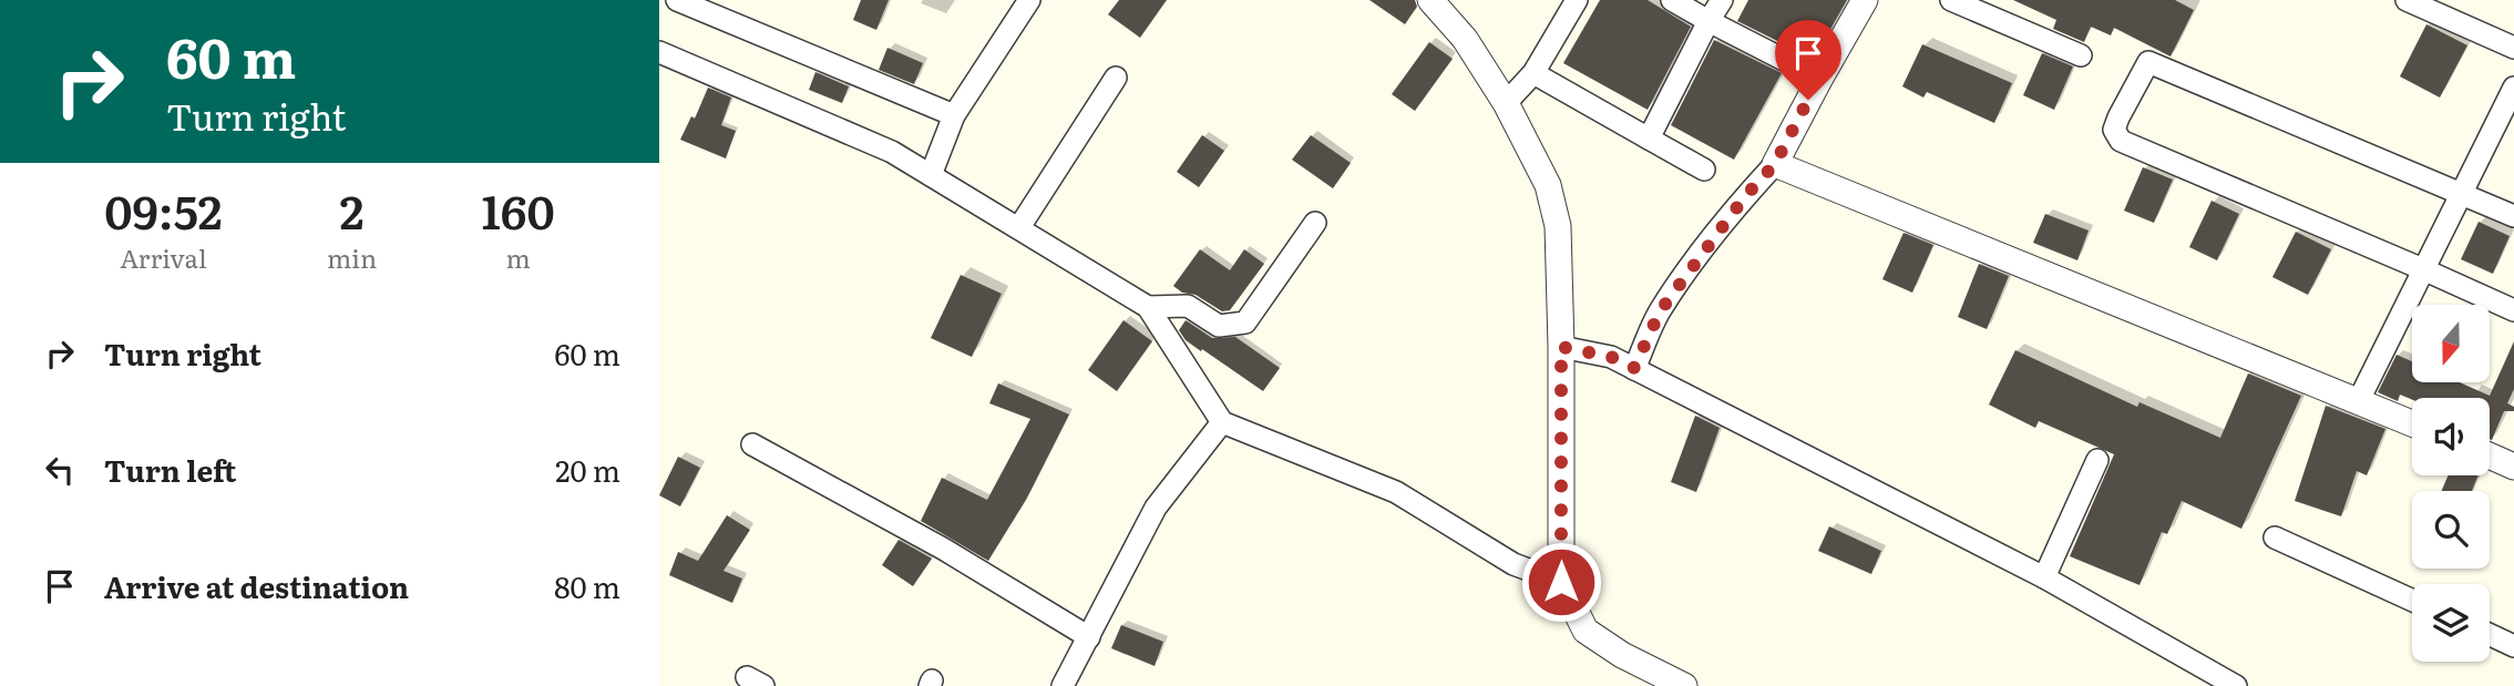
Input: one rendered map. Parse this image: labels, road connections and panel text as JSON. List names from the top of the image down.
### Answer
{
  "north": "bottom",
  "page": {
    "turn": ["60 m", "Turn right"],
    "eta": [
      "09:52",
      "Arrival",
      "2",
      "min",
      "160",
      "m"
    ],
    "list": [
      {
        "name": "Turn right",
        "value": "60 m"
      },
      {
        "name": "Turn left",
        "value": "20 m"
      },
      {
        "name": "Arrive at destination",
        "value": "80 m"
      }
    ]
  }
}
